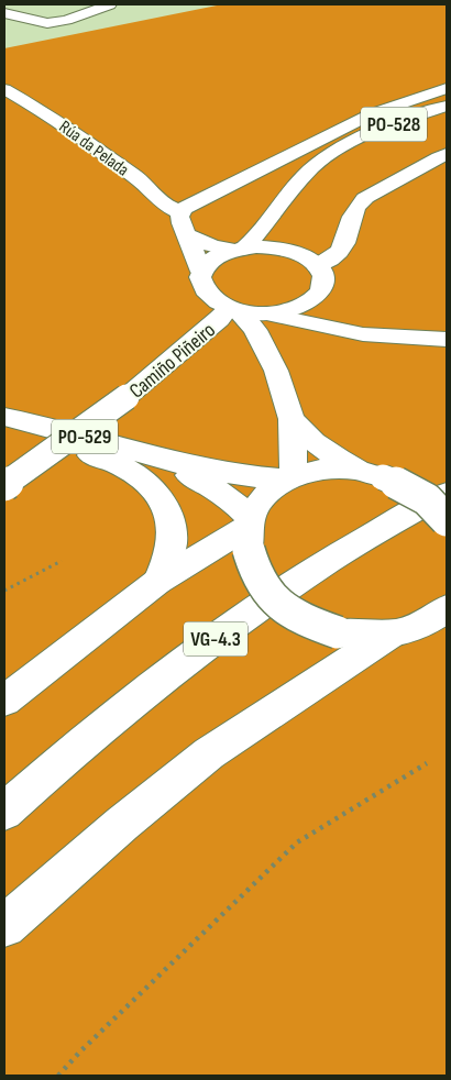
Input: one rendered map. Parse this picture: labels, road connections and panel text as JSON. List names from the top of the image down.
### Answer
{
  "streets": {
    "main road": [
      "PO-528",
      "Rúa da Pelada",
      "Camiño Piñeiro",
      "PO-529",
      "VG-4.3"
    ]
  }
}
